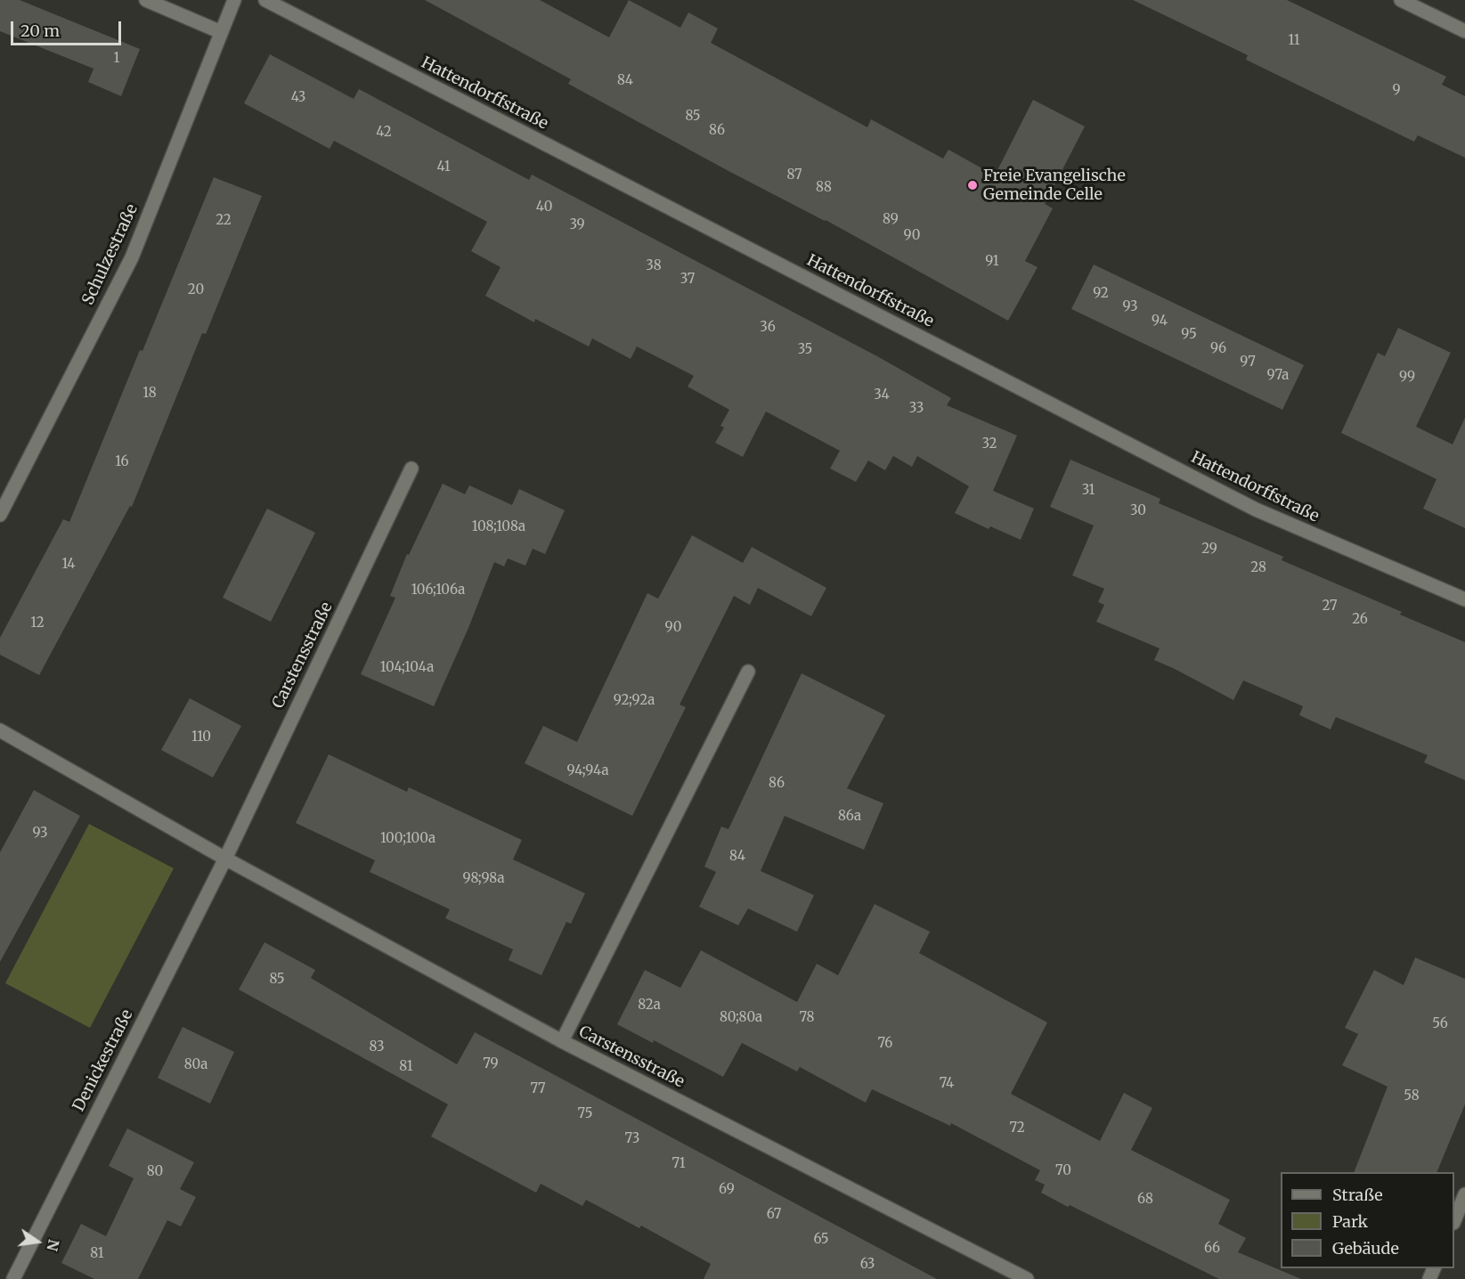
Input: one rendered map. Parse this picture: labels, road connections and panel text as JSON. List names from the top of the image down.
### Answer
{
  "streets": {
    "street": [
      "Hattendorffstraße",
      "Schulzestraße",
      "Carstensstraße",
      "Denickestraße"
    ]
  },
  "crossings": [
    ["Carstensstraße", "Denickestraße"]
  ],
  "places": ["Freie Evangelische Gemeinde Celle"],
  "house_numbers": [
    "11",
    "1",
    "84",
    "9",
    "43",
    "85",
    "86",
    "42",
    "41",
    "87",
    "88",
    "40",
    "89",
    "22",
    "39",
    "90",
    "91",
    "38",
    "37",
    "20",
    "92",
    "93",
    "94",
    "36",
    "95",
    "96",
    "35",
    "97",
    "97a",
    "99",
    "18",
    "34",
    "33",
    "32",
    "16",
    "31",
    "30",
    "108;108a",
    "29",
    "14",
    "28",
    "106;106a",
    "27",
    "26",
    "12",
    "90",
    "104;104a",
    "92;92a",
    "110",
    "94;94a",
    "86",
    "86a",
    "93",
    "100;100a",
    "84",
    "98;98a",
    "85",
    "82a",
    "80;80a",
    "78",
    "56",
    "76",
    "83",
    "79",
    "80a",
    "81",
    "74",
    "77",
    "58",
    "75",
    "72",
    "73",
    "71",
    "70",
    "80",
    "69",
    "68",
    "67",
    "65",
    "66",
    "81",
    "63"
  ],
  "legend": ["Straße", "Park", "Gebäude"],
  "scale_bar": "20 m",
  "north": "right"
}
